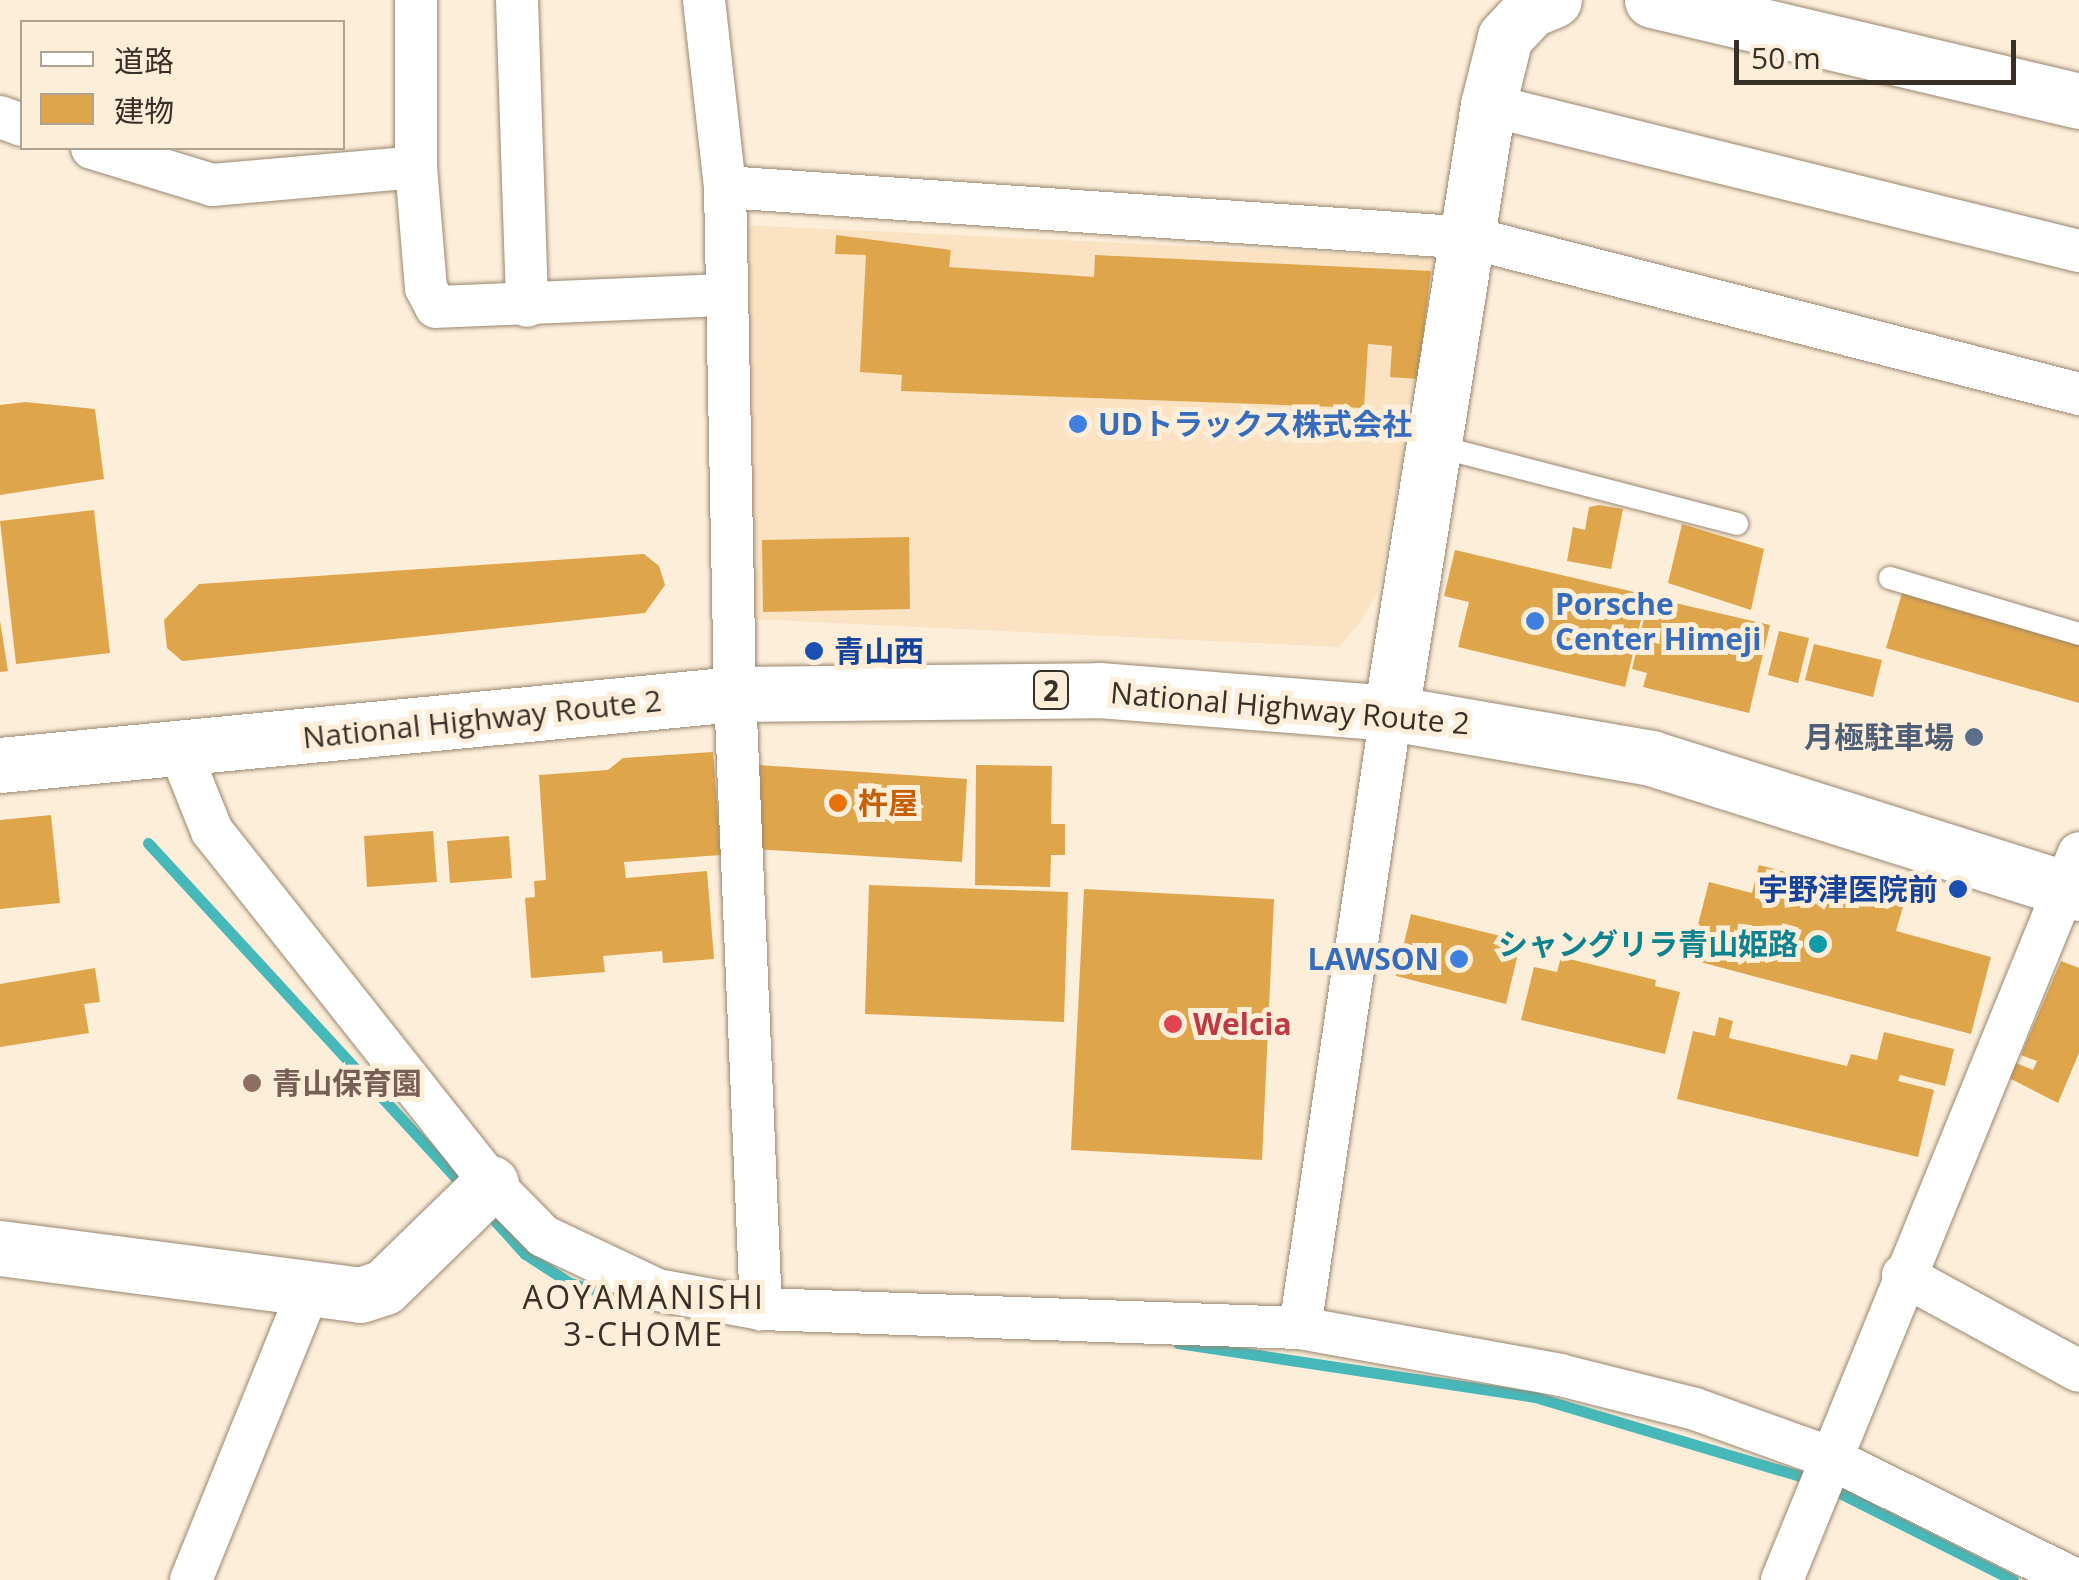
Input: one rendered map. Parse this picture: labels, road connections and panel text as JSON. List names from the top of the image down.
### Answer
{
  "streets": {
    "main road": ["2", "National Highway Route 2"]
  },
  "districts": ["AOYAMANISHI 3-CHOME"],
  "places": [
    "UDトラックス株式会社",
    "Porsche Center Himeji",
    "青山西",
    "月極駐車場",
    "杵屋",
    "宇野津医院前",
    "シャングリラ青山姫路",
    "LAWSON",
    "Welcia",
    "青山保育園"
  ],
  "legend": ["道路", "建物"],
  "scale_bar": "50 m"
}
